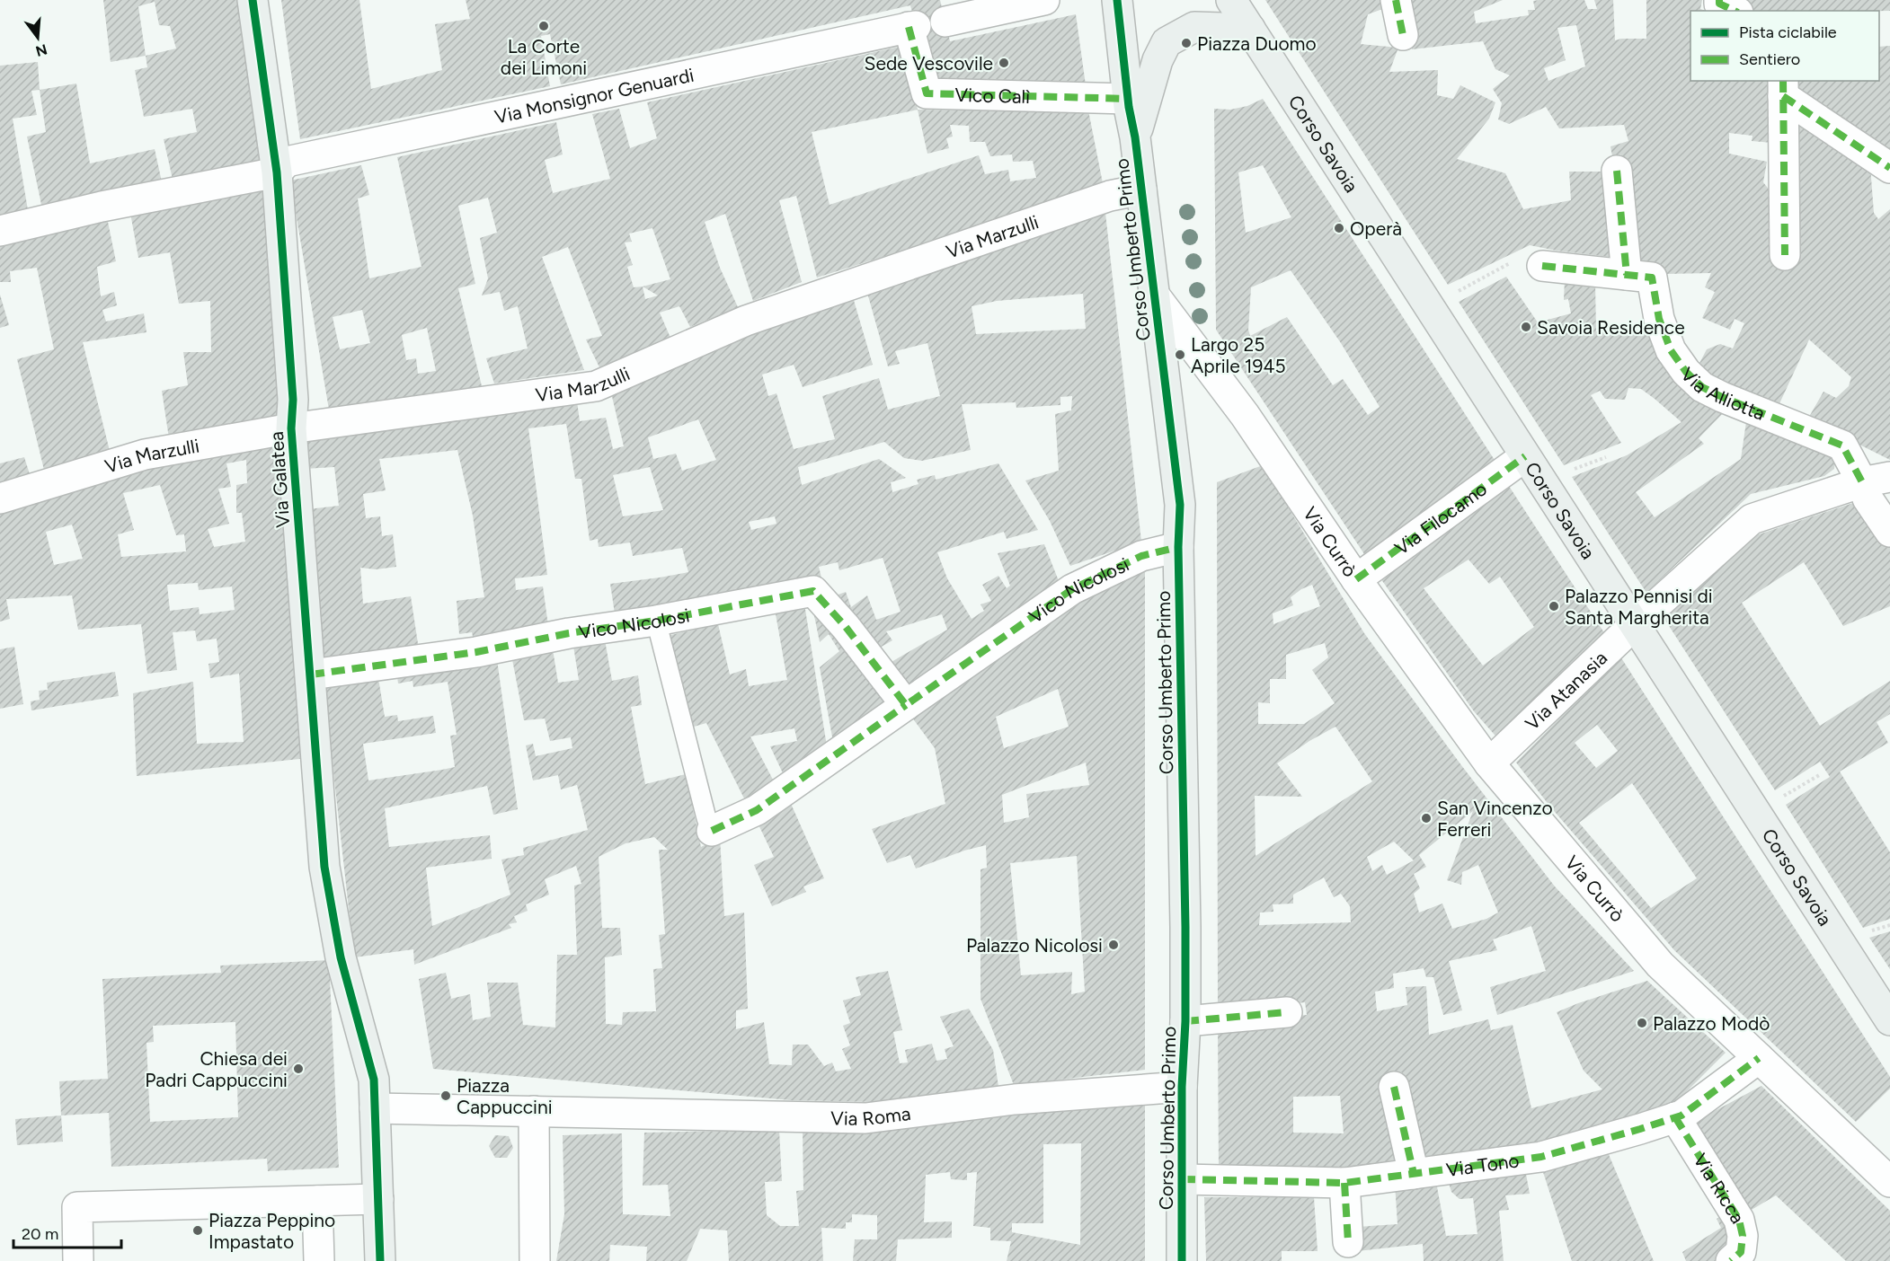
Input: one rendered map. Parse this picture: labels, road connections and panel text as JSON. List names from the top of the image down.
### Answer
{
  "streets": {
    "street": [
      "Via Monsignor Genuardi",
      "Vico Calì",
      "Corso Savoia",
      "Via Marzulli",
      "Corso Umberto Primo",
      "Via Alliotta",
      "Via Galatea",
      "Via Filocamo",
      "Via Currò",
      "Vico Nicolosi",
      "Via Atanasia",
      "Via Roma",
      "Via Tono",
      "Via Ricca"
    ]
  },
  "crossings": [
    ["Via Monsignor Genuardi", "Vico Calì"],
    ["Via Monsignor Genuardi", "Via Galatea"],
    ["Vico Calì", "Corso Umberto Primo"],
    ["Corso Savoia", "Via Filocamo"],
    ["Corso Savoia", "Via Atanasia"],
    ["Via Marzulli", "Corso Umberto Primo"],
    ["Via Marzulli", "Via Galatea"],
    ["Corso Umberto Primo", "Via Currò"],
    ["Corso Umberto Primo", "Vico Nicolosi"],
    ["Corso Umberto Primo", "Via Roma"],
    ["Corso Umberto Primo", "Via Tono"],
    ["Via Alliotta", "Via Atanasia"],
    ["Via Galatea", "Vico Nicolosi"],
    ["Via Galatea", "Via Roma"],
    ["Via Filocamo", "Via Currò"],
    ["Via Currò", "Via Atanasia"],
    ["Via Currò", "Via Tono"],
    ["Via Tono", "Via Ricca"]
  ],
  "places": [
    "La Corte dei Limoni",
    "Piazza Duomo",
    "Sede Vescovile",
    "Operà",
    "Savoia Residence",
    "Largo 25 Aprile 1945",
    "Palazzo Pennisi di Santa Margherita",
    "San Vincenzo Ferreri",
    "Palazzo Nicolosi",
    "Palazzo Modò",
    "Chiesa dei Padri Cappuccini",
    "Piazza Cappuccini",
    "Piazza Peppino Impastato"
  ],
  "legend": ["Pista ciclabile", "Sentiero"],
  "scale_bar": "20 m",
  "north": "bottom"
}
